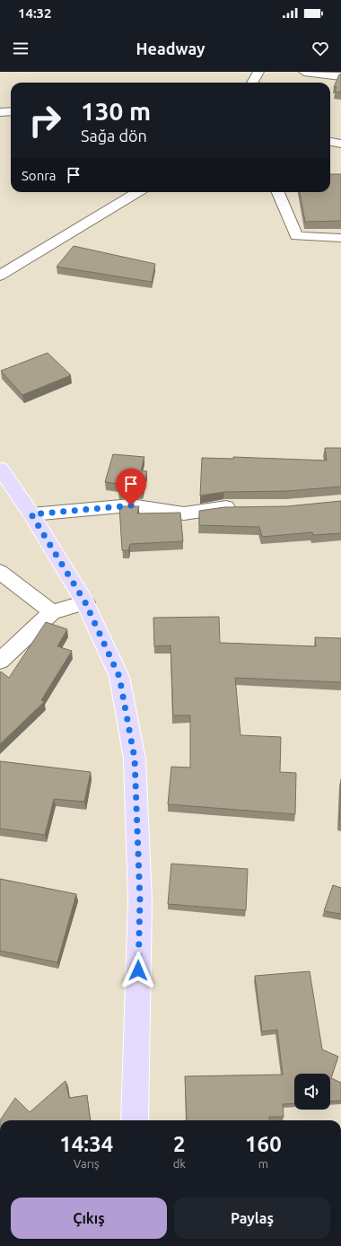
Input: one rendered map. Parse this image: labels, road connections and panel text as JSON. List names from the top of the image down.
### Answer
{
  "page": {
    "status": "14:32",
    "header": "Headway",
    "turn": ["130 m", "Sağa dön"],
    "then": "Sonra",
    "eta": [
      "14:34",
      "Varış",
      "2",
      "dk",
      "160",
      "m"
    ],
    "buttons": ["Çıkış", "Paylaş"]
  }
}
